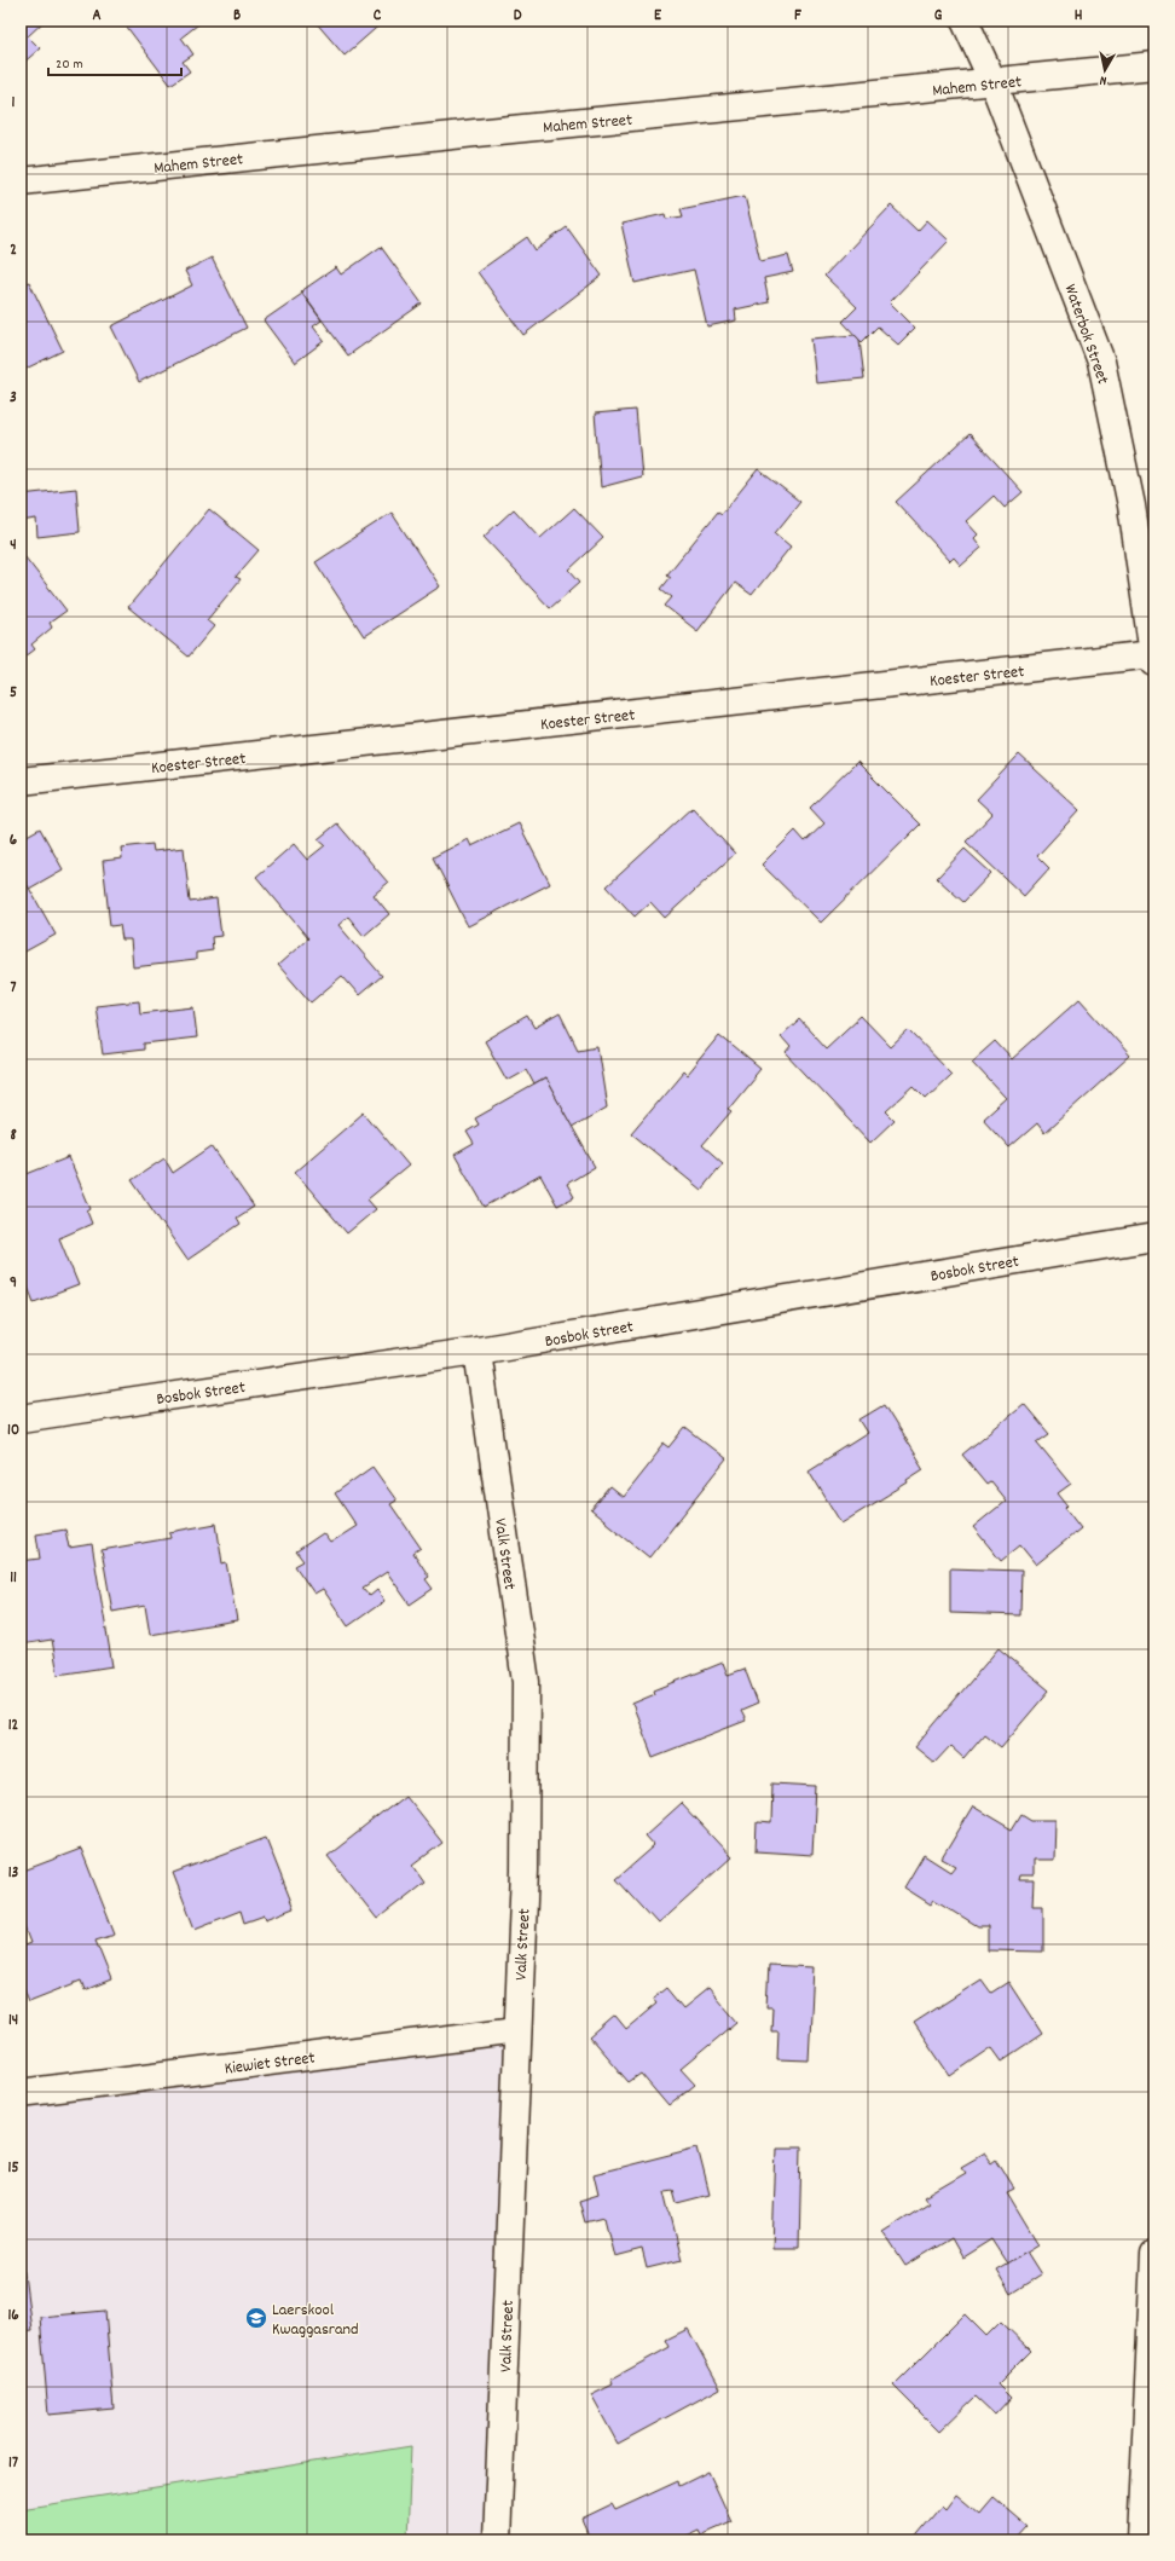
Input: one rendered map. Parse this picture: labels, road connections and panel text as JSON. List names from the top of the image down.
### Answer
{
  "streets": {
    "street": [
      "Mahem Street",
      "Waterbok Street",
      "Koester Street",
      "Bosbok Street",
      "Valk Street",
      "Kiewiet Street"
    ]
  },
  "crossings": [
    ["Mahem Street", "Waterbok Street"],
    ["Waterbok Street", "Koester Street"],
    ["Bosbok Street", "Valk Street"],
    ["Valk Street", "Kiewiet Street"]
  ],
  "places": {
    "school or university": ["Laerskool Kwaggasrand"]
  },
  "scale_bar": "20 m",
  "north": "bottom",
  "grid": {
    "columns": [
      "A",
      "B",
      "C",
      "D",
      "E",
      "F",
      "G",
      "H"
    ],
    "rows": [
      "1",
      "2",
      "3",
      "4",
      "5",
      "6",
      "7",
      "8",
      "9",
      "10",
      "11",
      "12",
      "13",
      "14",
      "15",
      "16",
      "17"
    ]
  }
}
